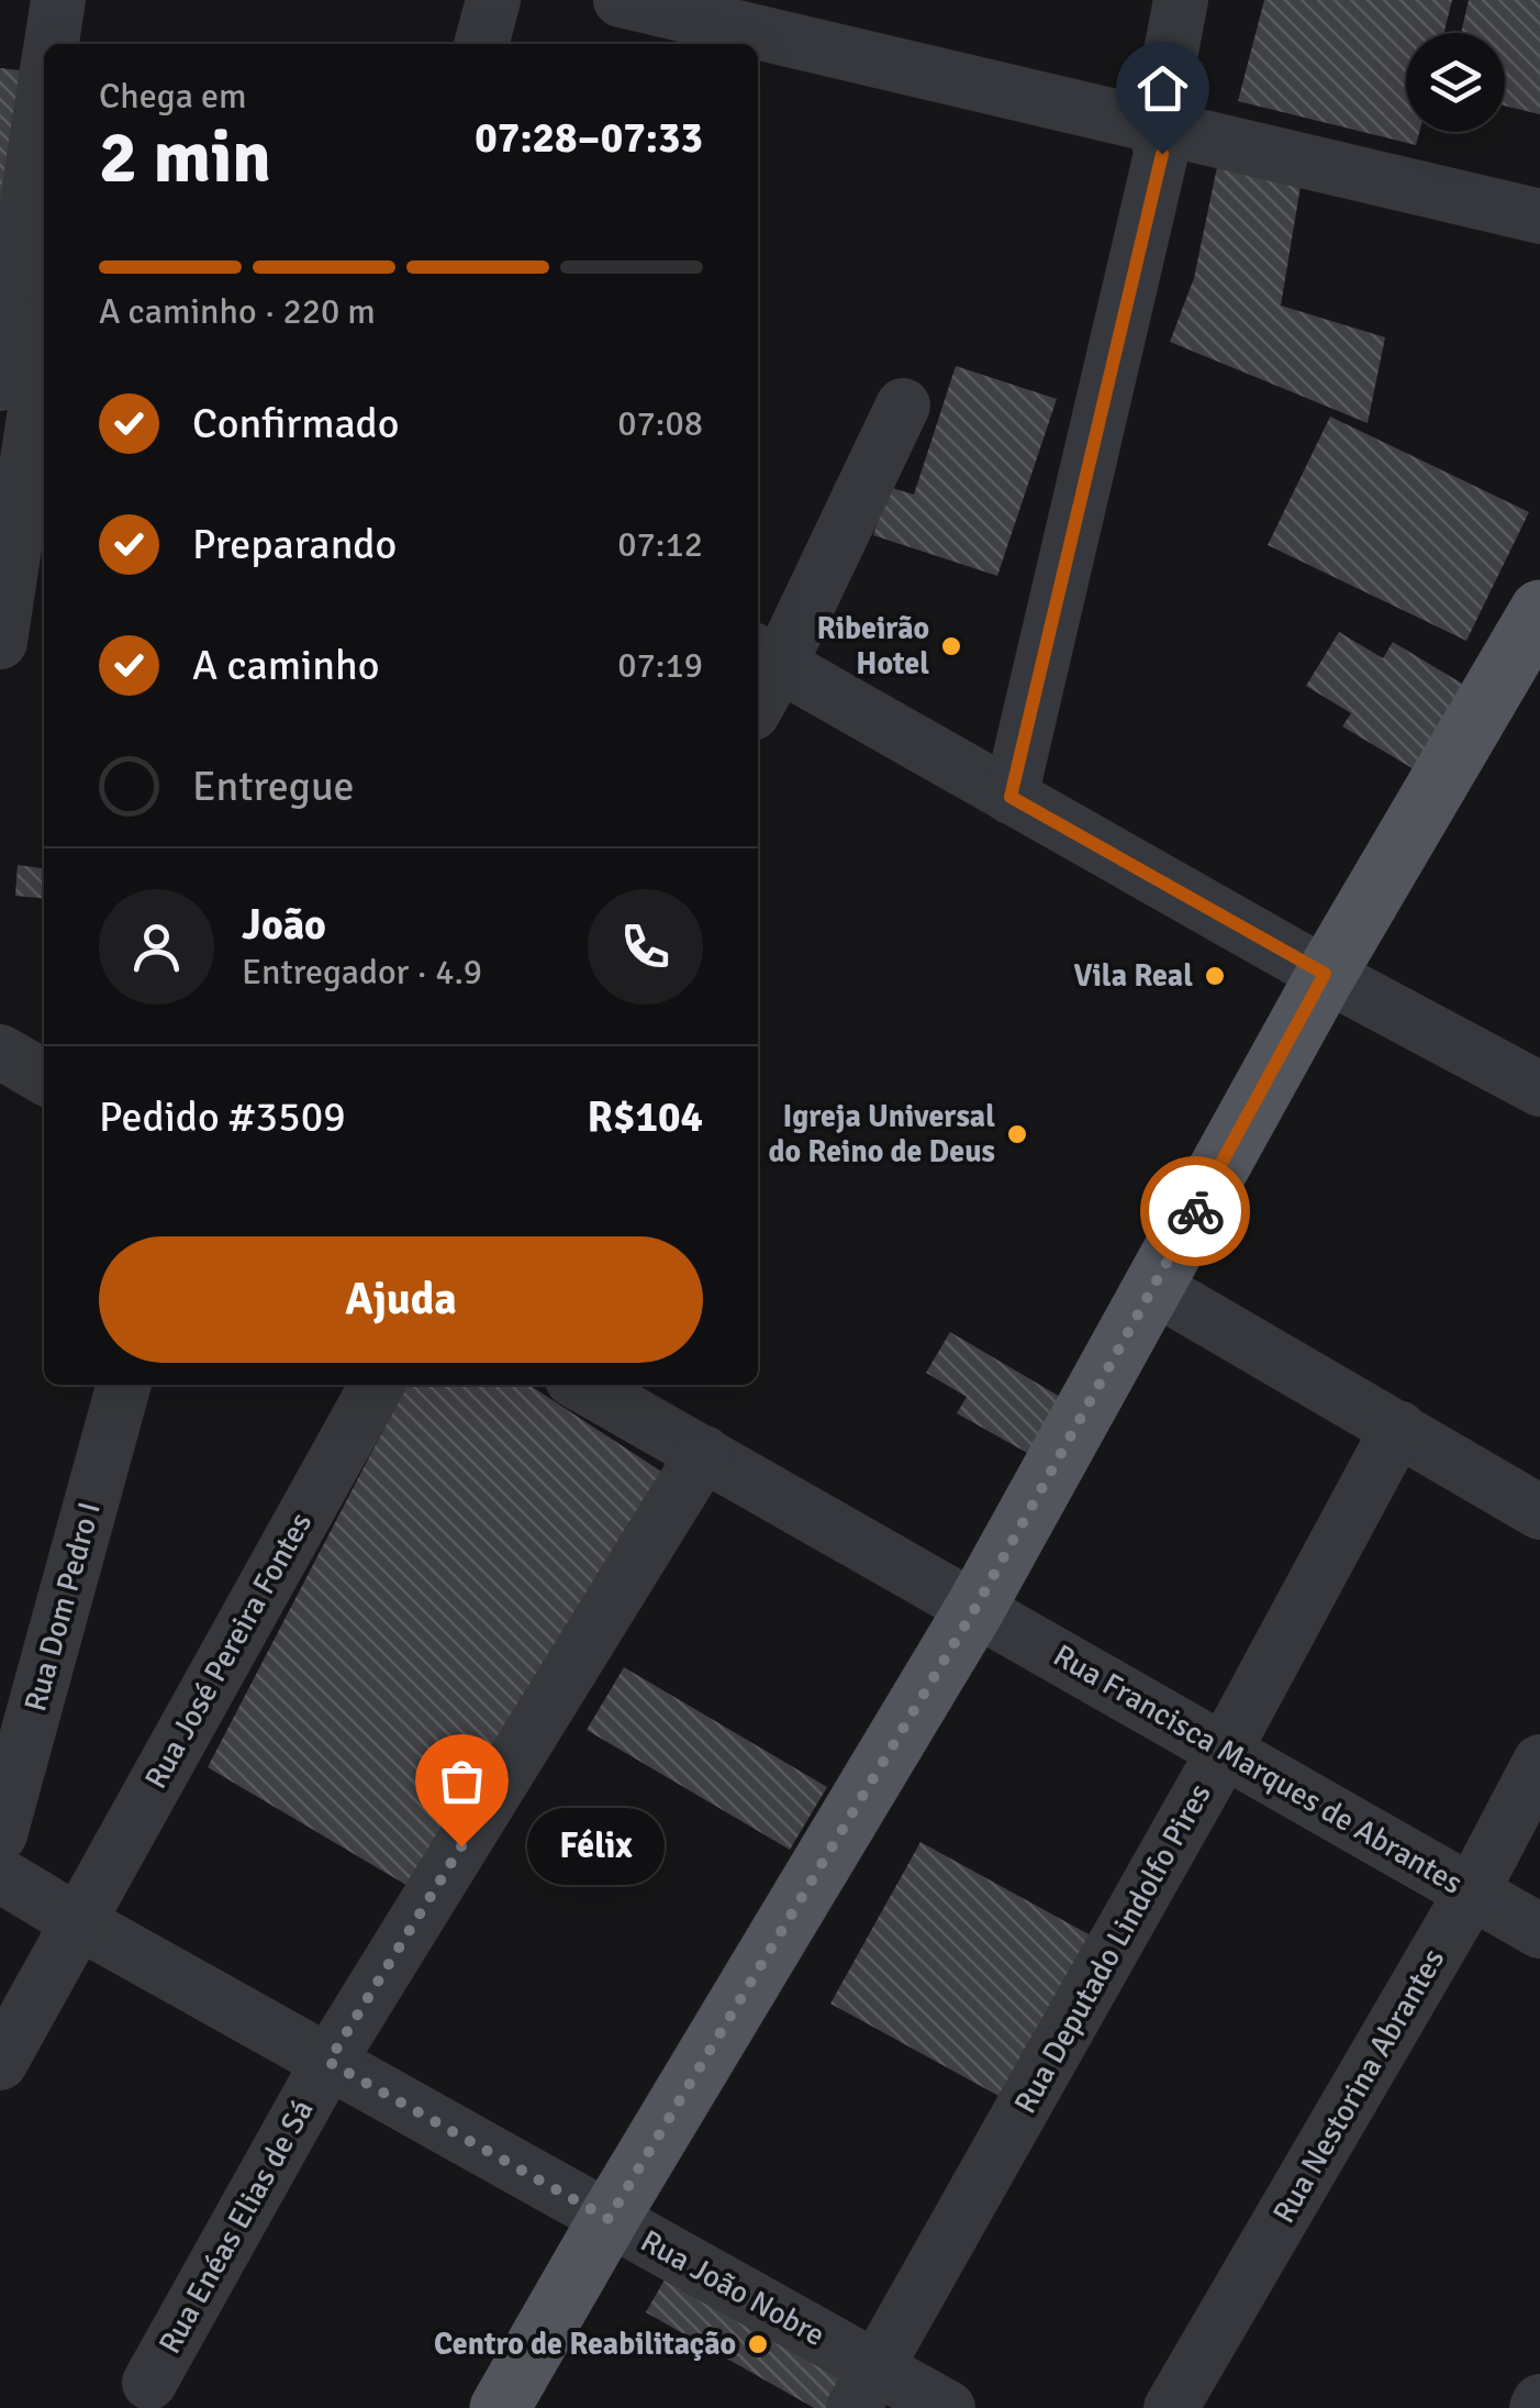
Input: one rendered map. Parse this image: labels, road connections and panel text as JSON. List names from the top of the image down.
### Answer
{
  "streets": {
    "street": [
      "Rua Dom Pedro I",
      "Rua José Pereira Fontes",
      "Rua Francisca Marques de Abrantes",
      "Rua Deputado Lindolfo Pires",
      "Rua Nestorina Abrantes",
      "Rua Enéas Elias de Sá",
      "Rua João Nobre"
    ]
  },
  "crossings": [
    ["Rua José Pereira Fontes", "Rua João Nobre"],
    ["Rua Francisca Marques de Abrantes", "Rua Deputado Lindolfo Pires"],
    ["Rua Francisca Marques de Abrantes", "Rua Nestorina Abrantes"],
    ["Rua Francisca Marques de Abrantes", "Rua Enéas Elias de Sá"],
    ["Rua Deputado Lindolfo Pires", "Rua João Nobre"],
    ["Rua Enéas Elias de Sá", "Rua João Nobre"]
  ],
  "places": [
    "Ribeirão Hotel",
    "Vila Real",
    "Igreja Universal do Reino de Deus",
    "Félix",
    "Centro de Reabilitação"
  ],
  "page": {
    "heading": ["2 min", "Chega em", "07:28–07:33"],
    "panel": [
      "João",
      "Entregador · 4.9",
      "Pedido #3509",
      "R$104"
    ],
    "bar": "A caminho · 220 m",
    "list": [
      ["Confirmado", "07:08"],
      ["Preparando", "07:12"],
      ["A caminho", "07:19"],
      "Entregue"
    ],
    "buttons": "Ajuda",
    "bubble": "Félix"
  }
}
